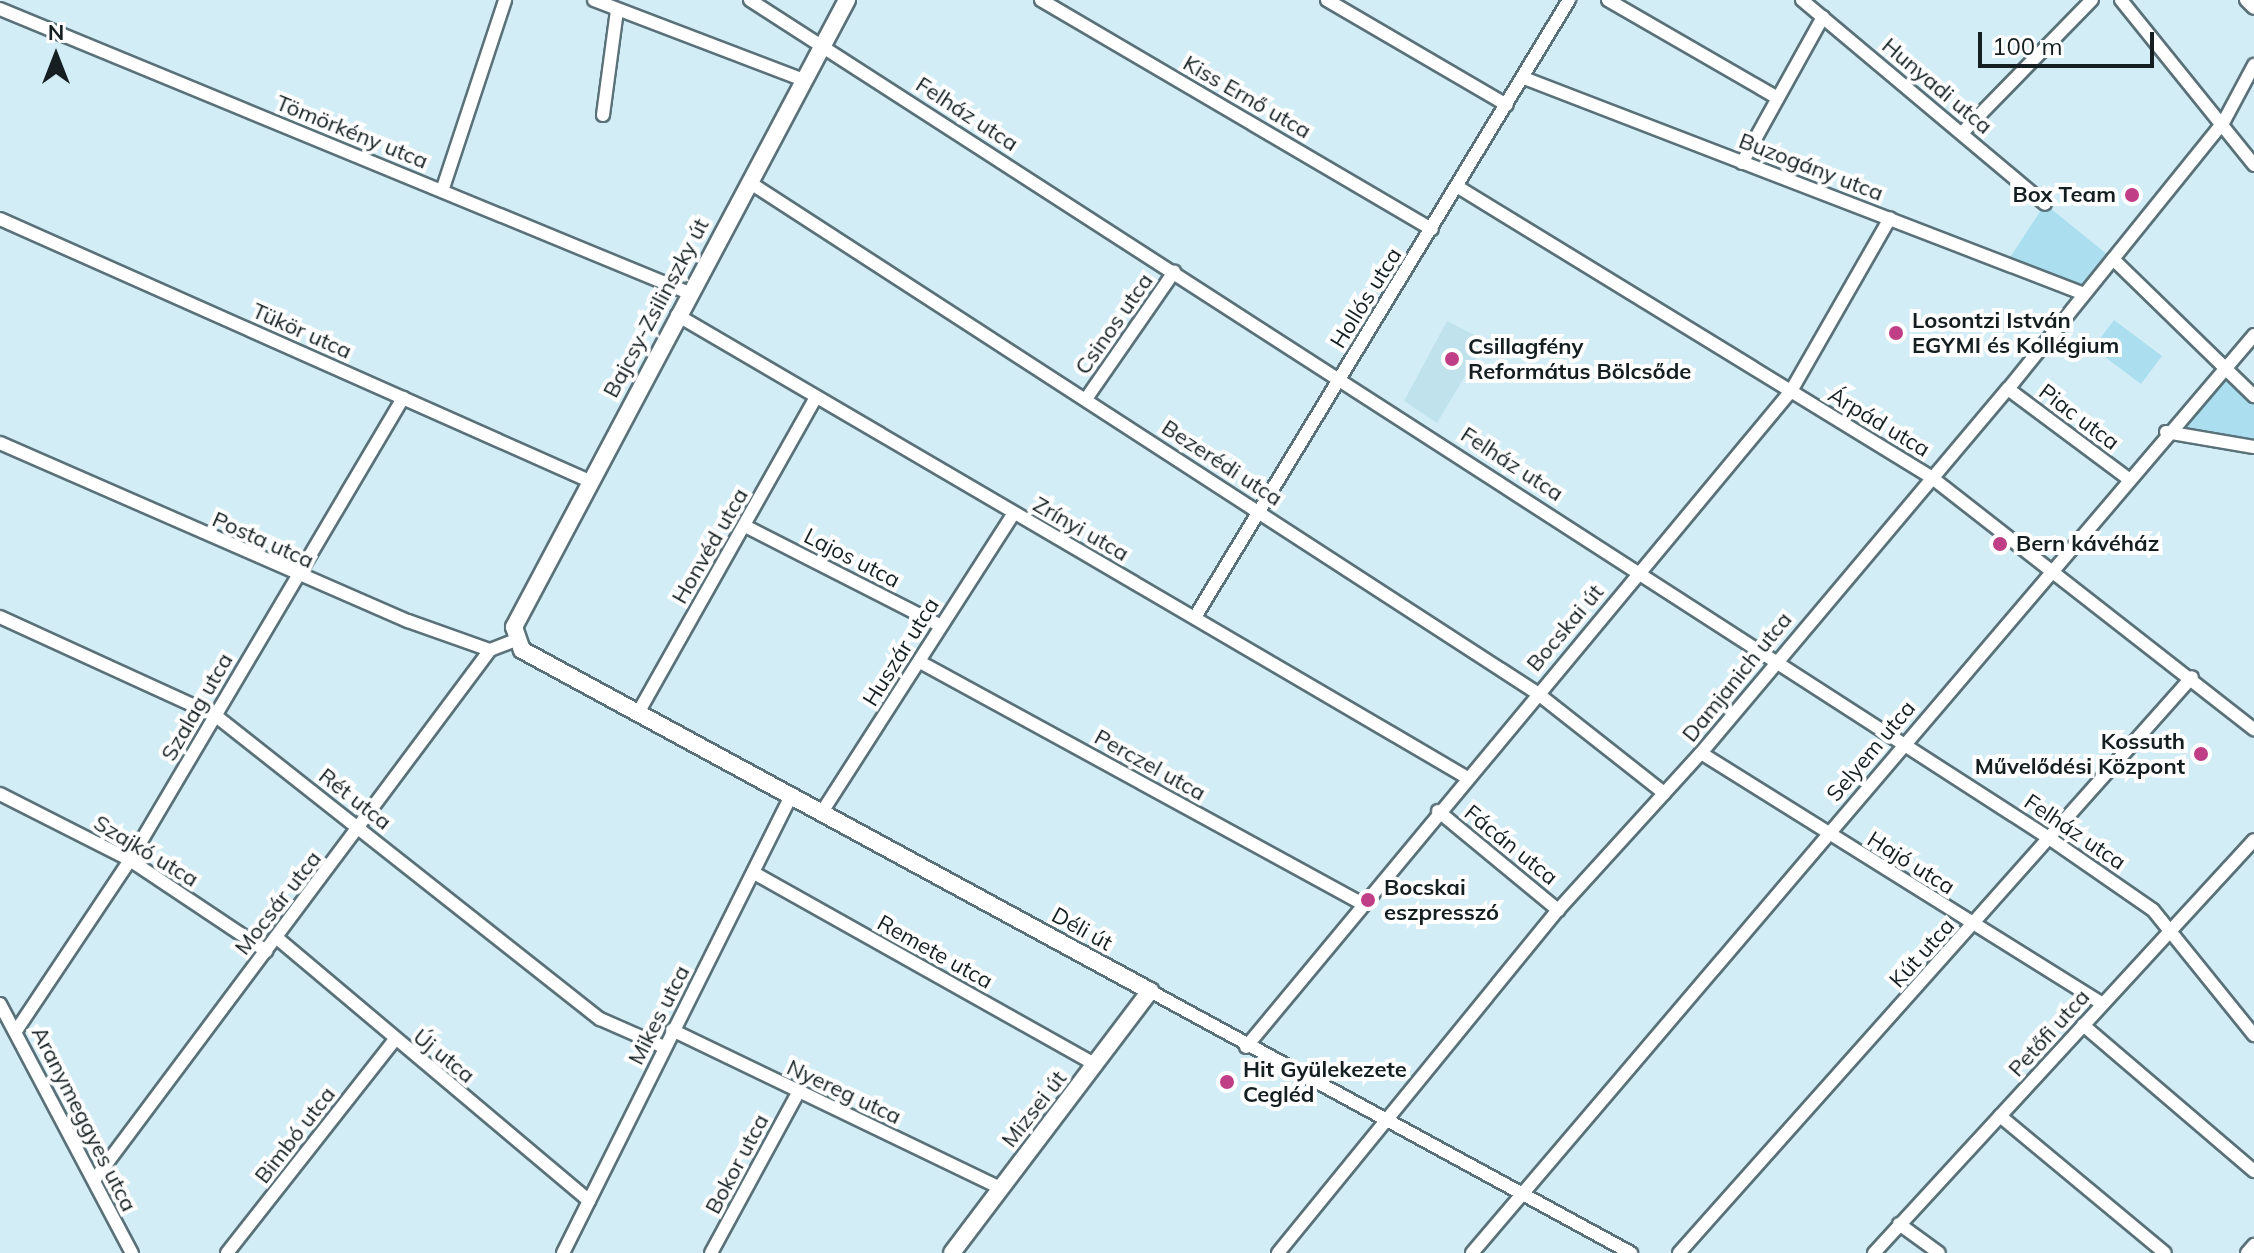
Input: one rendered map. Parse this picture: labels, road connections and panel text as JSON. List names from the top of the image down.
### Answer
{
  "streets": {
    "main road": ["Bajcsy-Zsilinszky út", "Déli út", "Mizsei út"],
    "street": [
      "Hunyadi utca",
      "Kiss Ernő utca",
      "Felház utca",
      "Tömörkény utca",
      "Buzogány utca",
      "Hollós utca",
      "Csinos utca",
      "Tükör utca",
      "Piac utca",
      "Árpád utca",
      "Bezerédi utca",
      "Zrínyi utca",
      "Posta utca",
      "Honvéd utca",
      "Lajos utca",
      "Bocskai út",
      "Huszár utca",
      "Damjanich utca",
      "Szalag utca",
      "Selyem utca",
      "Perczel utca",
      "Rét utca",
      "Fácán utca",
      "Szajkó utca",
      "Hajó utca",
      "Mocsár utca",
      "Remete utca",
      "Kút utca",
      "Mikes utca",
      "Petőfi utca",
      "Új utca",
      "Nyereg utca",
      "Aranymeggyes utca",
      "Bimbó utca",
      "Bokor utca"
    ]
  },
  "crossings": [
    ["Kiss Ernő utca", "Hollós utca"],
    ["Felház utca", "Hollós utca"],
    ["Felház utca", "Bajcsy-Zsilinszky út"],
    ["Felház utca", "Csinos utca"],
    ["Felház utca", "Bocskai út"],
    ["Felház utca", "Damjanich utca"],
    ["Felház utca", "Selyem utca"],
    ["Felház utca", "Kút utca"],
    ["Felház utca", "Petőfi utca"],
    ["Tömörkény utca", "Bajcsy-Zsilinszky út"],
    ["Buzogány utca", "Hollós utca"],
    ["Buzogány utca", "Bocskai út"],
    ["Buzogány utca", "Damjanich utca"],
    ["Hollós utca", "Árpád utca"],
    ["Hollós utca", "Bezerédi utca"],
    ["Hollós utca", "Zrínyi utca"],
    ["Bajcsy-Zsilinszky út", "Tükör utca"],
    ["Bajcsy-Zsilinszky út", "Bezerédi utca"],
    ["Bajcsy-Zsilinszky út", "Zrínyi utca"],
    ["Bajcsy-Zsilinszky út", "Déli út"],
    ["Csinos utca", "Bezerédi utca"],
    ["Tükör utca", "Szalag utca"],
    ["Piac utca", "Damjanich utca"],
    ["Piac utca", "Selyem utca"],
    ["Árpád utca", "Bocskai út"],
    ["Árpád utca", "Damjanich utca"],
    ["Árpád utca", "Selyem utca"],
    ["Árpád utca", "Kút utca"],
    ["Bezerédi utca", "Bocskai út"],
    ["Bezerédi utca", "Damjanich utca"],
    ["Zrínyi utca", "Honvéd utca"],
    ["Zrínyi utca", "Bocskai út"],
    ["Zrínyi utca", "Huszár utca"],
    ["Posta utca", "Szalag utca"],
    ["Posta utca", "Mocsár utca"],
    ["Honvéd utca", "Lajos utca"],
    ["Honvéd utca", "Déli út"],
    ["Lajos utca", "Huszár utca"],
    ["Bocskai út", "Perczel utca"],
    ["Bocskai út", "Fácán utca"],
    ["Bocskai út", "Déli út"],
    ["Huszár utca", "Perczel utca"],
    ["Huszár utca", "Déli út"],
    ["Damjanich utca", "Fácán utca"],
    ["Damjanich utca", "Hajó utca"],
    ["Damjanich utca", "Déli út"],
    ["Szalag utca", "Rét utca"],
    ["Szalag utca", "Szajkó utca"],
    ["Szalag utca", "Aranymeggyes utca"],
    ["Selyem utca", "Hajó utca"],
    ["Selyem utca", "Déli út"],
    ["Rét utca", "Mocsár utca"],
    ["Rét utca", "Mikes utca"],
    ["Szajkó utca", "Mocsár utca"],
    ["Hajó utca", "Kút utca"],
    ["Hajó utca", "Petőfi utca"],
    ["Mocsár utca", "Új utca"],
    ["Mocsár utca", "Aranymeggyes utca"],
    ["Déli út", "Mikes utca"],
    ["Déli út", "Mizsei út"],
    ["Remete utca", "Mikes utca"],
    ["Remete utca", "Mizsei út"],
    ["Mikes utca", "Új utca"],
    ["Mikes utca", "Nyereg utca"],
    ["Új utca", "Bimbó utca"],
    ["Nyereg utca", "Mizsei út"],
    ["Nyereg utca", "Bokor utca"]
  ],
  "places": [
    "Box Team",
    "Losontzi István EGYMI és Kollégium",
    "Csillagfény Református Bölcsőde",
    "Bern kávéház",
    "Kossuth Művelődési Központ",
    "Bocskai eszpresszó",
    "Hit Gyülekezete Cegléd"
  ],
  "scale_bar": "100 m",
  "north": "top"
}
